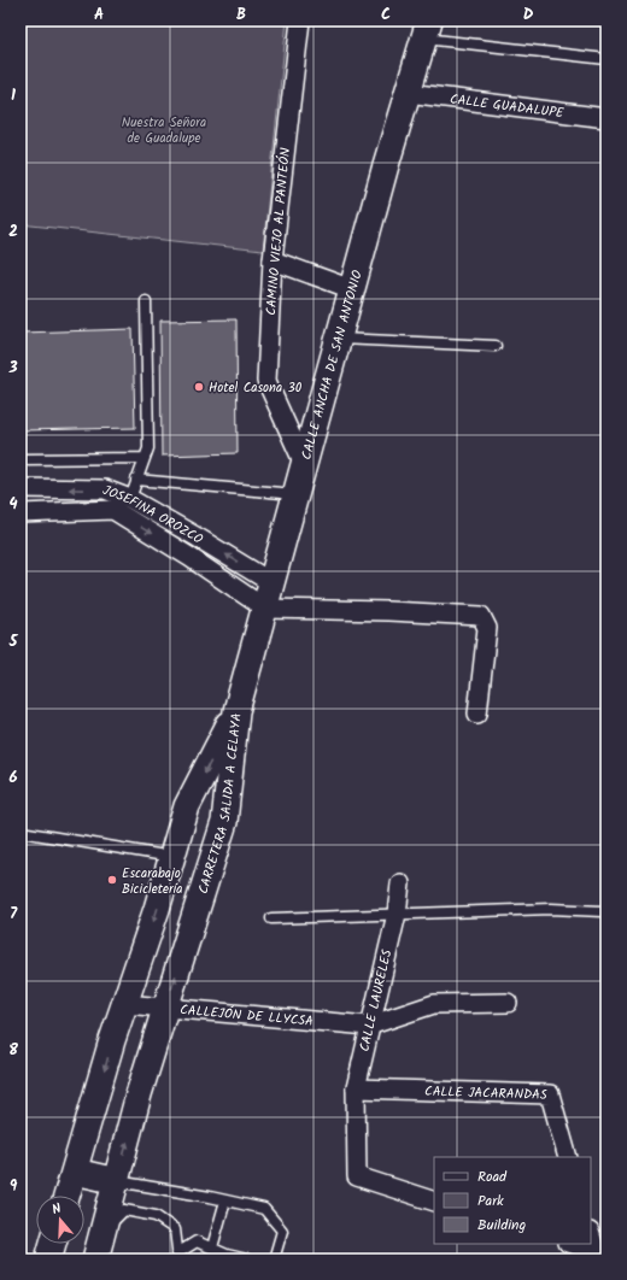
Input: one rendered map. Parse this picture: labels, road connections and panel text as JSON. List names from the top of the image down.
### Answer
{
  "streets": {
    "main road": ["CALLE ANCHA DE SAN ANTONIO", "CARRETERA SALIDA A CELAYA"],
    "street": [
      "CALLE GUADALUPE",
      "CAMINO VIEJO AL PANTEÓN",
      "JOSEFINA OROZCO",
      "CALLE LAURELES",
      "CALLEJÓN DE LLYCSA",
      "CALLE JACARANDAS"
    ]
  },
  "crossings": [
    ["CALLE GUADALUPE", "CALLE ANCHA DE SAN ANTONIO"],
    ["CAMINO VIEJO AL PANTEÓN", "CALLE ANCHA DE SAN ANTONIO"],
    ["CALLE ANCHA DE SAN ANTONIO", "JOSEFINA OROZCO"],
    ["CALLE ANCHA DE SAN ANTONIO", "CARRETERA SALIDA A CELAYA"],
    ["CARRETERA SALIDA A CELAYA", "CALLEJÓN DE LLYCSA"],
    ["CALLE LAURELES", "CALLEJÓN DE LLYCSA"],
    ["CALLE LAURELES", "CALLE JACARANDAS"]
  ],
  "parks": ["Nuestra Señora de Guadalupe"],
  "places": ["Hotel Casona 30", "Escarabajo Bicicletería"],
  "legend": ["Road", "Park", "Building"],
  "north": "top",
  "grid": {
    "columns": [
      "A",
      "B",
      "C",
      "D"
    ],
    "rows": [
      "1",
      "2",
      "3",
      "4",
      "5",
      "6",
      "7",
      "8",
      "9"
    ]
  }
}
